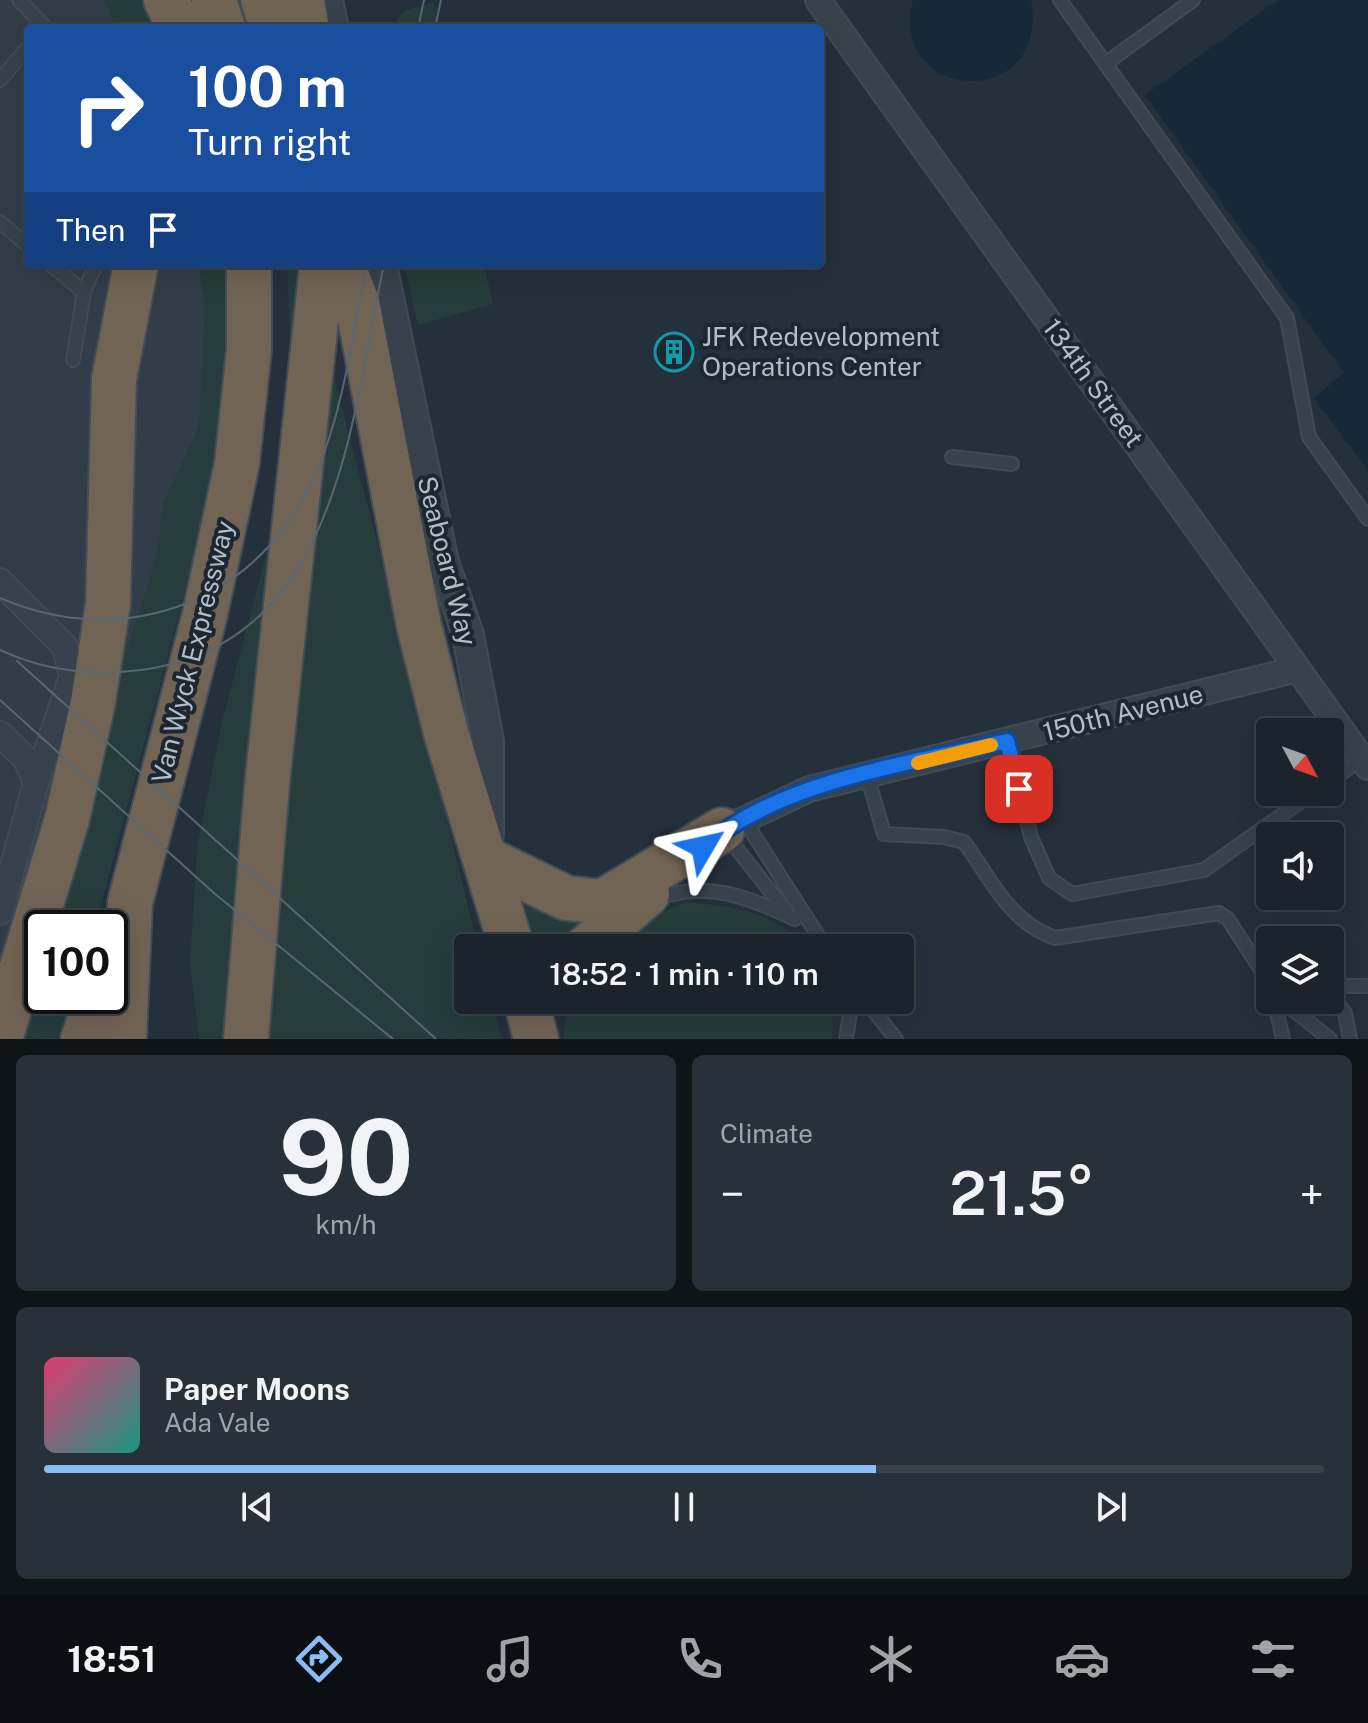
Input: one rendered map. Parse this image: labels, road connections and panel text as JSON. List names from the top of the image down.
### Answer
{
  "streets": {
    "highway": ["Van Wyck Expressway"],
    "street": ["134th Street", "Seaboard Way", "150th Avenue"]
  },
  "crossings": [
    ["134th Street", "150th Avenue"]
  ],
  "places": {
    "building": ["JFK Redevelopment Operations Center"]
  },
  "north": "bottom right",
  "page": {
    "turn": ["100 m", "Turn right"],
    "then": "Then",
    "limit": "100",
    "trip": "18:52 · 1 min · 110 m",
    "tile": [
      ["90", "km/h"],
      "Climate"
    ],
    "heat": ["−", "21.5°", "+"],
    "song": ["Paper Moons", "Ada Vale"],
    "tabs": "18:51"
  }
}
